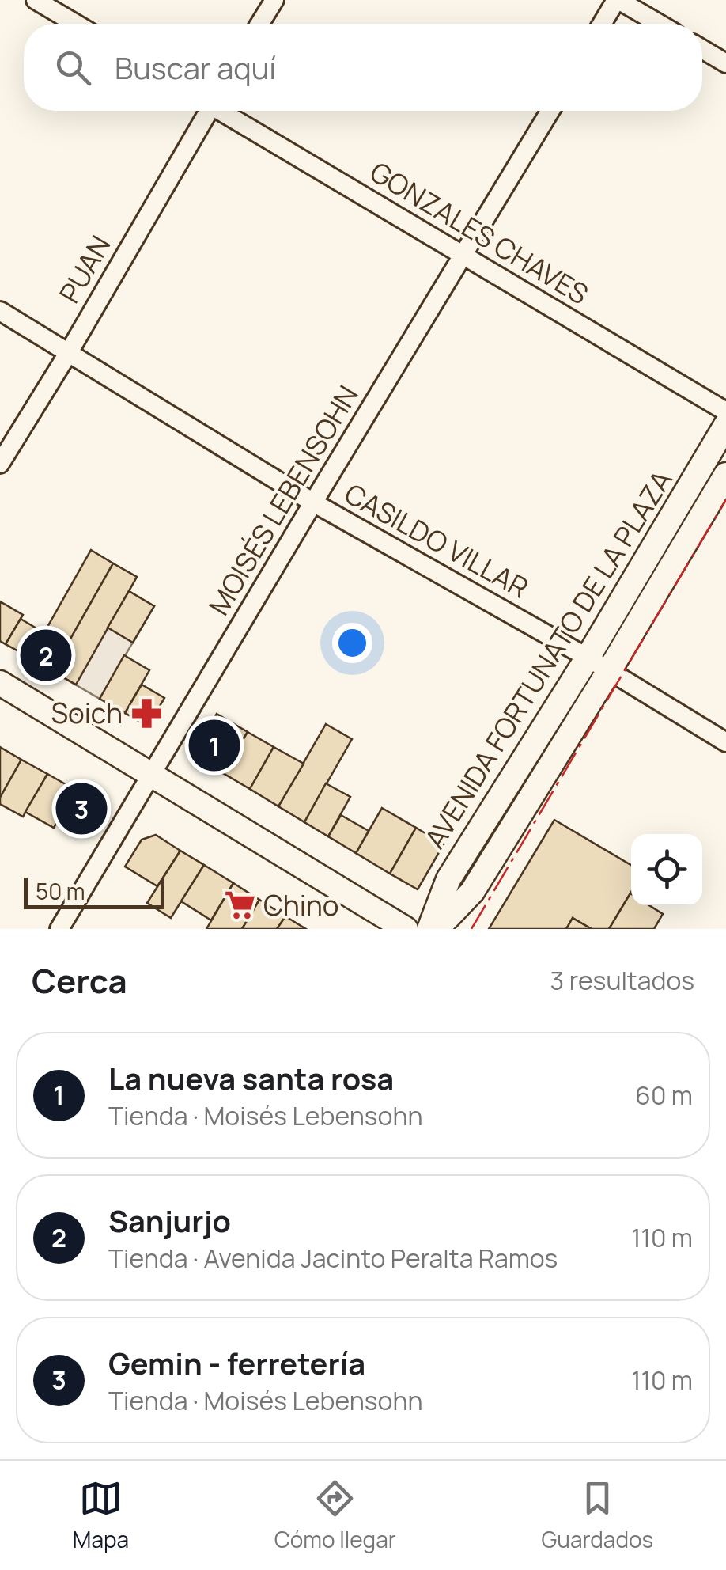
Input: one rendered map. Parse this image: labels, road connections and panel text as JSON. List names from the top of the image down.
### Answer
{
  "streets": {
    "main road": ["AVENIDA FORTUNATO DE LA PLAZA"],
    "street": [
      "GONZALES CHAVES",
      "PUAN",
      "MOISÉS LEBENSOHN",
      "CASILDO VILLAR"
    ]
  },
  "crossings": [
    ["GONZALES CHAVES", "MOISÉS LEBENSOHN"],
    ["PUAN", "CASILDO VILLAR"],
    ["MOISÉS LEBENSOHN", "CASILDO VILLAR"],
    ["CASILDO VILLAR", "AVENIDA FORTUNATO DE LA PLAZA"]
  ],
  "places": {
    "pharmacy": ["Soich"],
    "supermarket": ["Chino"]
  },
  "scale_bar": "50 m",
  "page": {
    "search": "Buscar aquí",
    "pins": ["2", "1", "3"],
    "scale": "50 m",
    "heading": ["Cerca", "3 resultados"],
    "list": [
      {
        "mark": "1",
        "name": "La nueva santa rosa",
        "note": "Tienda · Moisés Lebensohn",
        "value": "60 m"
      },
      {
        "mark": "2",
        "name": "Sanjurjo",
        "note": "Tienda · Avenida Jacinto Peralta Ramos",
        "value": "110 m"
      },
      {
        "mark": "3",
        "name": "Gemin - ferretería",
        "note": "Tienda · Moisés Lebensohn",
        "value": "110 m"
      }
    ],
    "nav": ["Mapa", "Cómo llegar", "Guardados"]
  }
}
